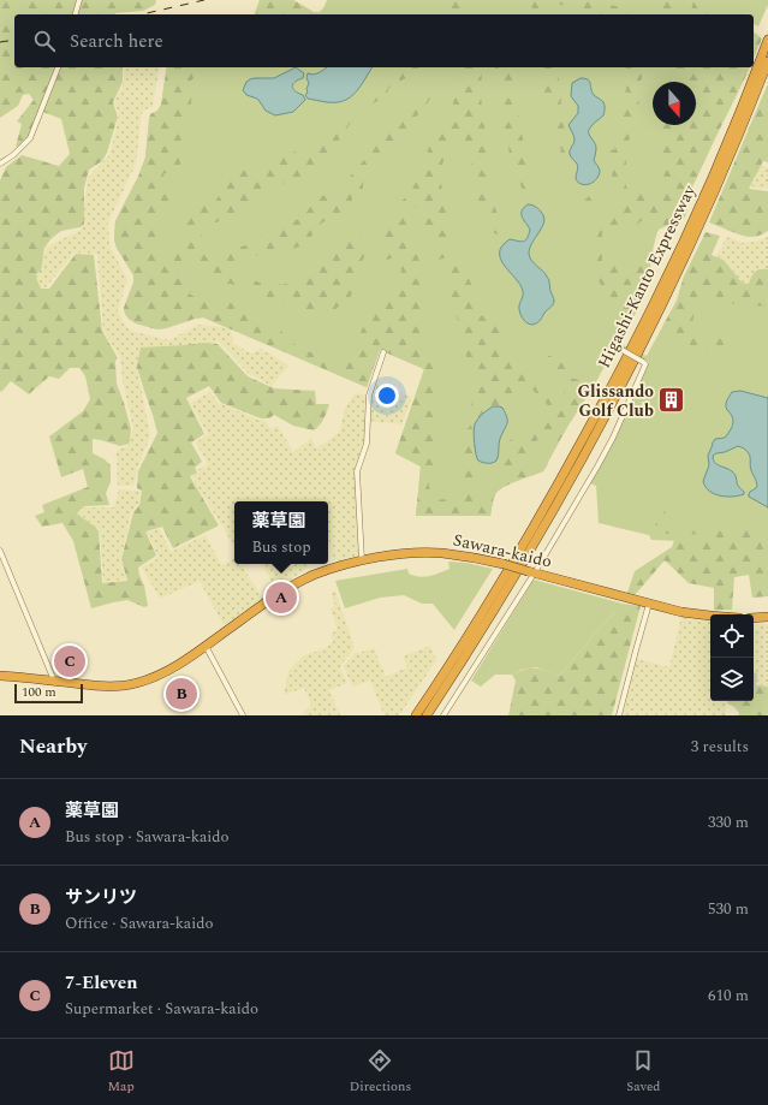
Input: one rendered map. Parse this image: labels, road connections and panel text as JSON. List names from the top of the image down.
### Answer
{
  "streets": {
    "highway": ["Higashi-Kanto Expressway", "Sawara-kaido"]
  },
  "places": {
    "building": ["Glissando Golf Club"]
  },
  "scale_bar": "100 m",
  "north": "bottom",
  "page": {
    "search": "Search here",
    "popup": ["薬草園", "Bus stop"],
    "pins": ["A", "C", "B"],
    "scale": "100 m",
    "heading": ["Nearby", "3 results"],
    "list": [
      {
        "mark": "A",
        "name": "薬草園",
        "note": "Bus stop · Sawara-kaido",
        "value": "330 m"
      },
      {
        "mark": "B",
        "name": "サンリツ",
        "note": "Office · Sawara-kaido",
        "value": "530 m"
      },
      {
        "mark": "C",
        "name": "7-Eleven",
        "note": "Supermarket · Sawara-kaido",
        "value": "610 m"
      }
    ],
    "nav": ["Map", "Directions", "Saved"]
  }
}
